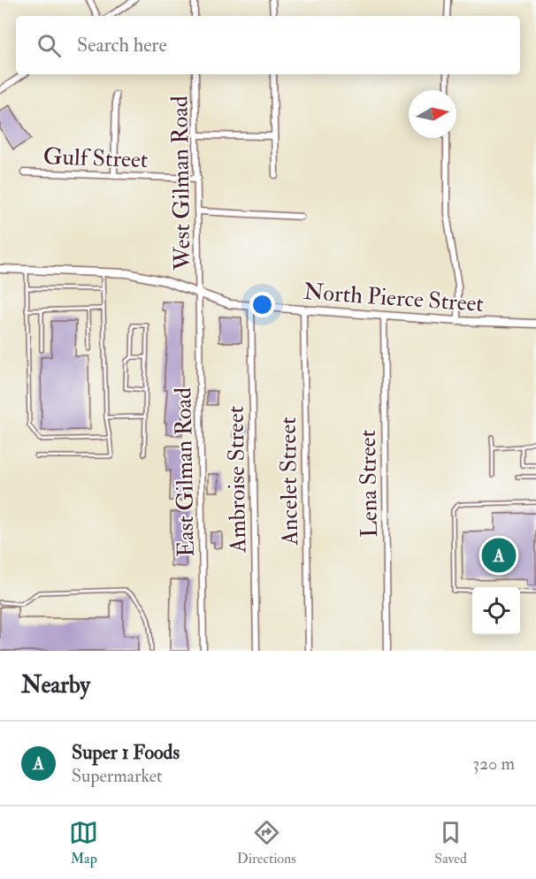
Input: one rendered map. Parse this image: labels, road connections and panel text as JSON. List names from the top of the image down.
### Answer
{
  "streets": {
    "street": [
      "Gulf Street",
      "West Gilman Road",
      "North Pierce Street",
      "East Gilman Road",
      "Ambroise Street",
      "Ancelet Street",
      "Lena Street"
    ]
  },
  "crossings": [
    ["Gulf Street", "West Gilman Road"],
    ["West Gilman Road", "North Pierce Street"],
    ["West Gilman Road", "East Gilman Road"],
    ["North Pierce Street", "East Gilman Road"],
    ["North Pierce Street", "Ambroise Street"],
    ["North Pierce Street", "Ancelet Street"],
    ["North Pierce Street", "Lena Street"]
  ],
  "north": "right",
  "page": {
    "search": "Search here",
    "pins": "A",
    "heading": "Nearby",
    "list": [
      {
        "mark": "A",
        "name": "Super 1 Foods",
        "note": "Supermarket",
        "value": "320 m"
      }
    ],
    "nav": ["Map", "Directions", "Saved"]
  }
}
